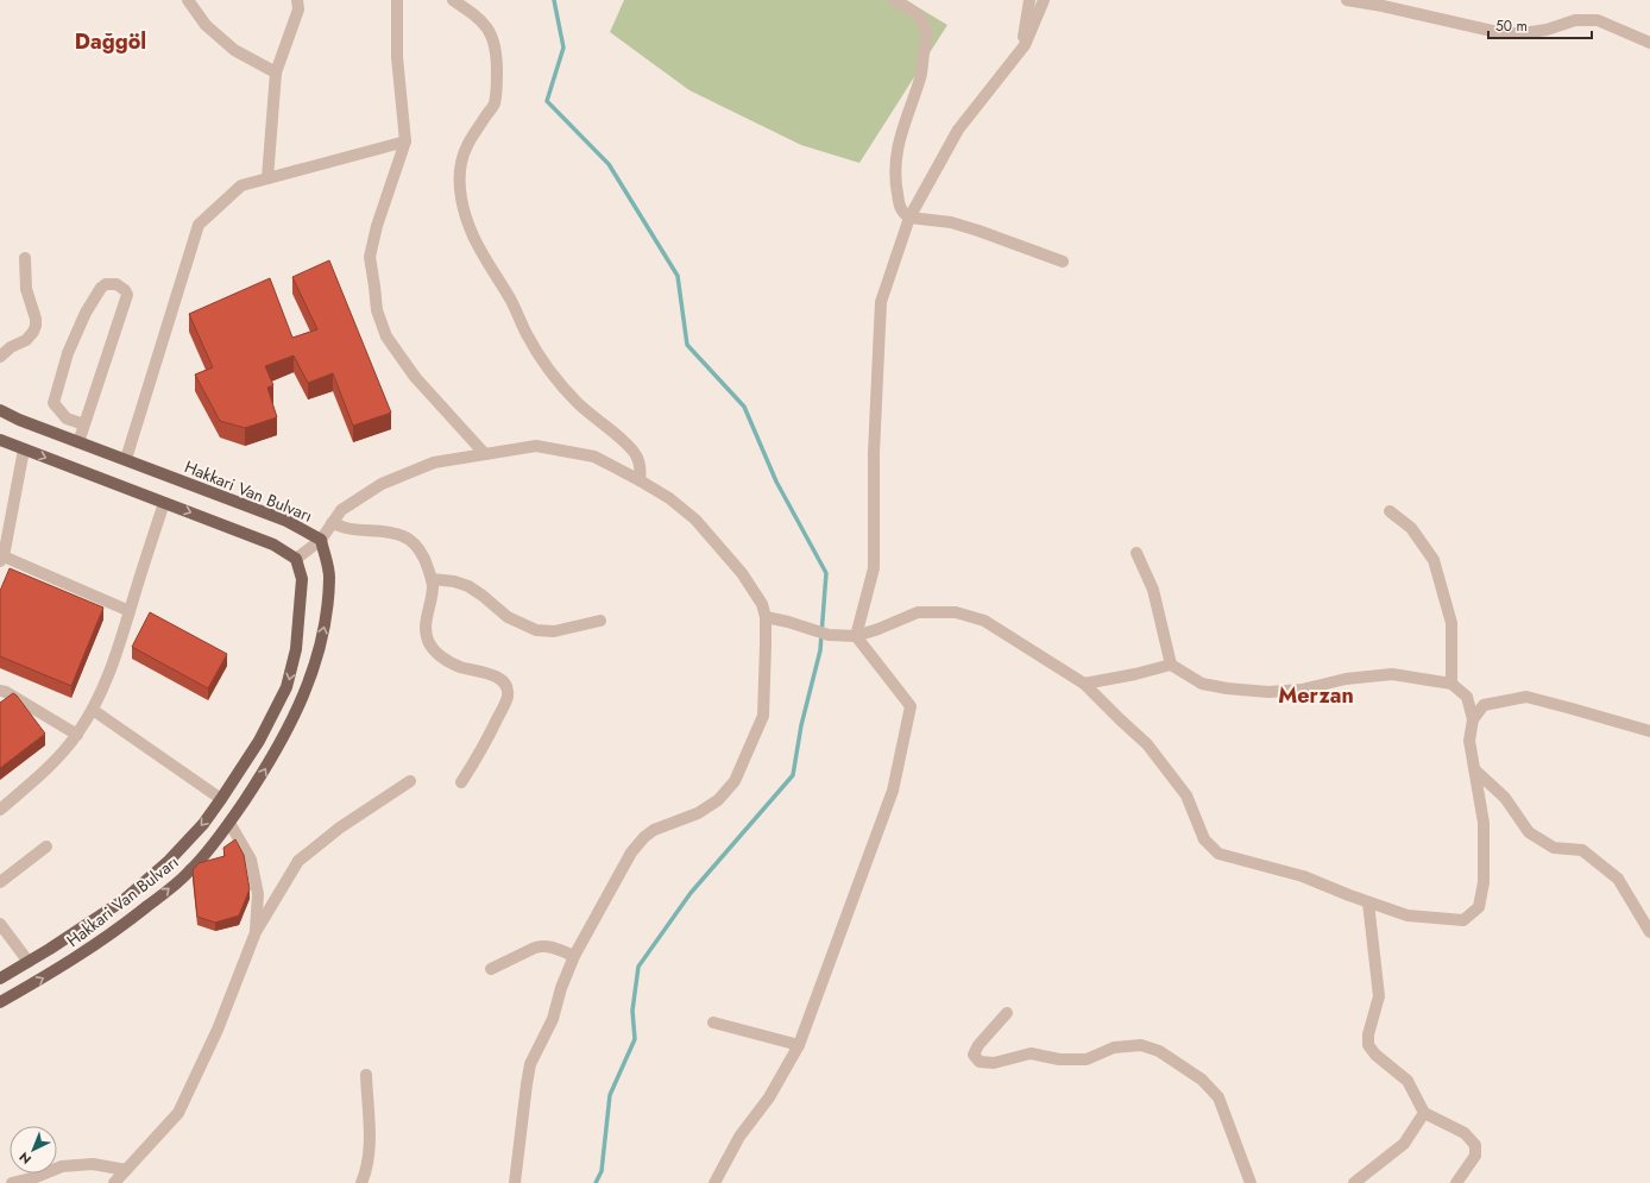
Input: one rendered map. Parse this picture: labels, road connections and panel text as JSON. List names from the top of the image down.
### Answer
{
  "streets": {
    "main road": ["Hakkari Van Bulvarı"]
  },
  "districts": ["Dağgöl", "Merzan"],
  "scale_bar": "50 m",
  "north": "bottom left"
}
